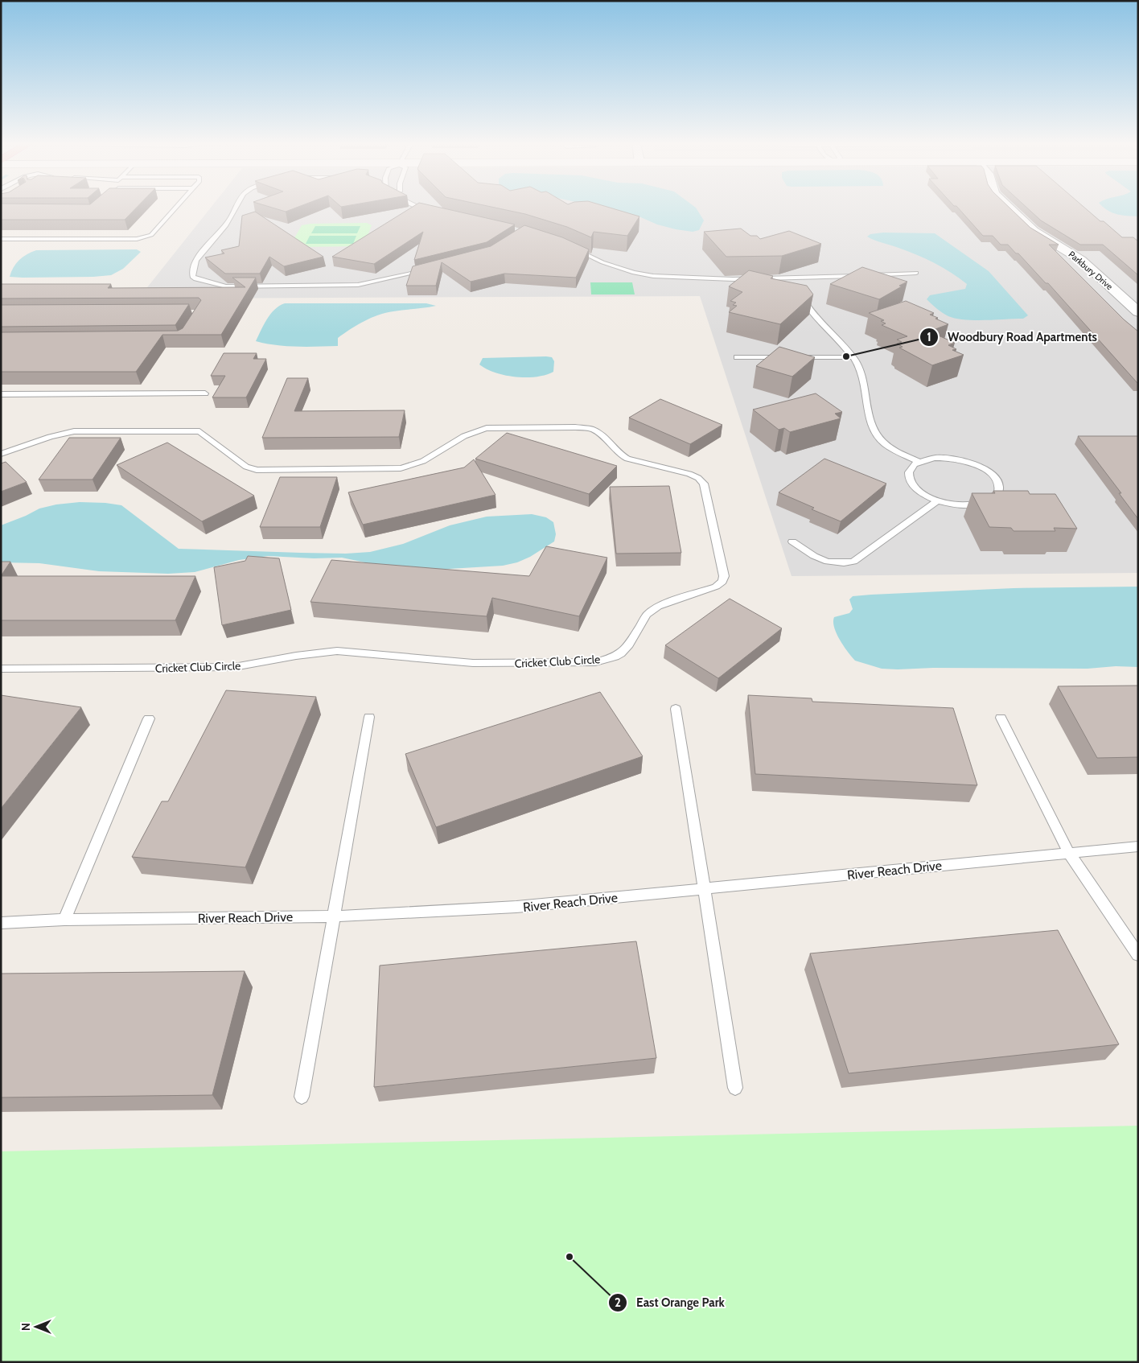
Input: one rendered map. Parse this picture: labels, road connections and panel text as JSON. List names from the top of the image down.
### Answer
{
  "streets": {
    "street": ["Parkbury Drive"],
    "lane": ["Cricket Club Circle", "River Reach Drive"]
  },
  "places": ["Woodbury Road Apartments", "East Orange Park"],
  "north": "left"
}
